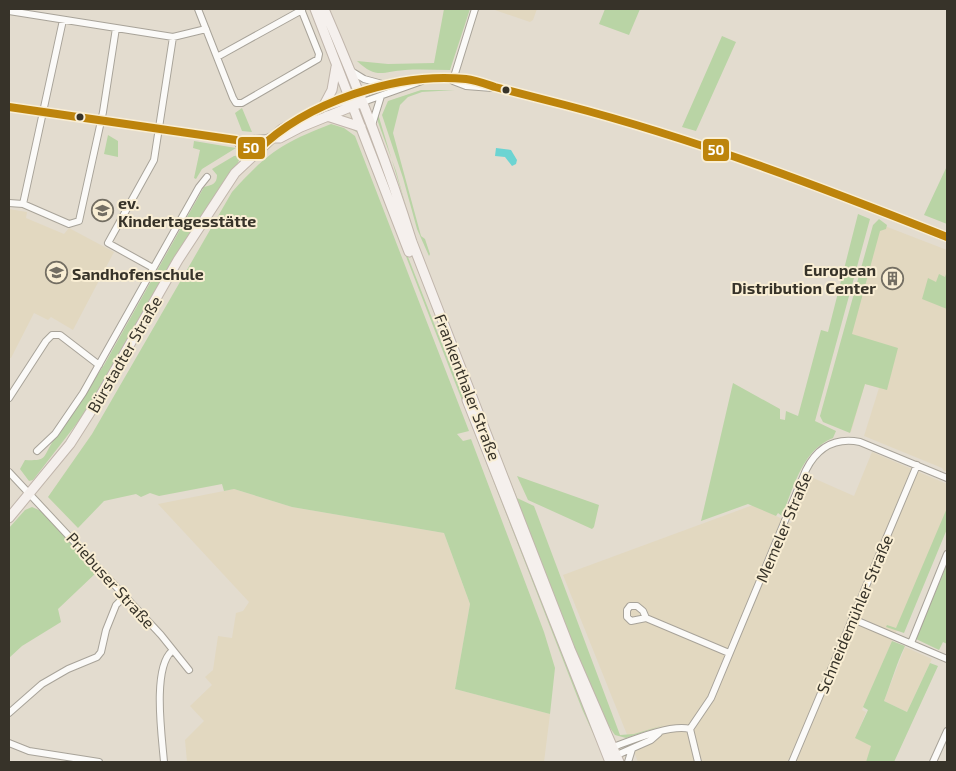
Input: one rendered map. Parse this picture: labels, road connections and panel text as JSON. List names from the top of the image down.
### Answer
{
  "streets": {
    "main road": ["Bürstadter Straße", "Frankenthaler Straße"],
    "street": ["Memeler Straße", "Priebuser Straße", "Schneidemühler Straße"]
  },
  "crossings": [
    ["Bürstadter Straße", "Frankenthaler Straße"],
    ["Bürstadter Straße", "Priebuser Straße"],
    ["Memeler Straße", "Schneidemühler Straße"]
  ],
  "places": {
    "school or university": ["ev. Kindertagesstätte", "Sandhofenschule"],
    "building": ["European Distribution Center"]
  },
  "lines": ["transit line 50"]
}
